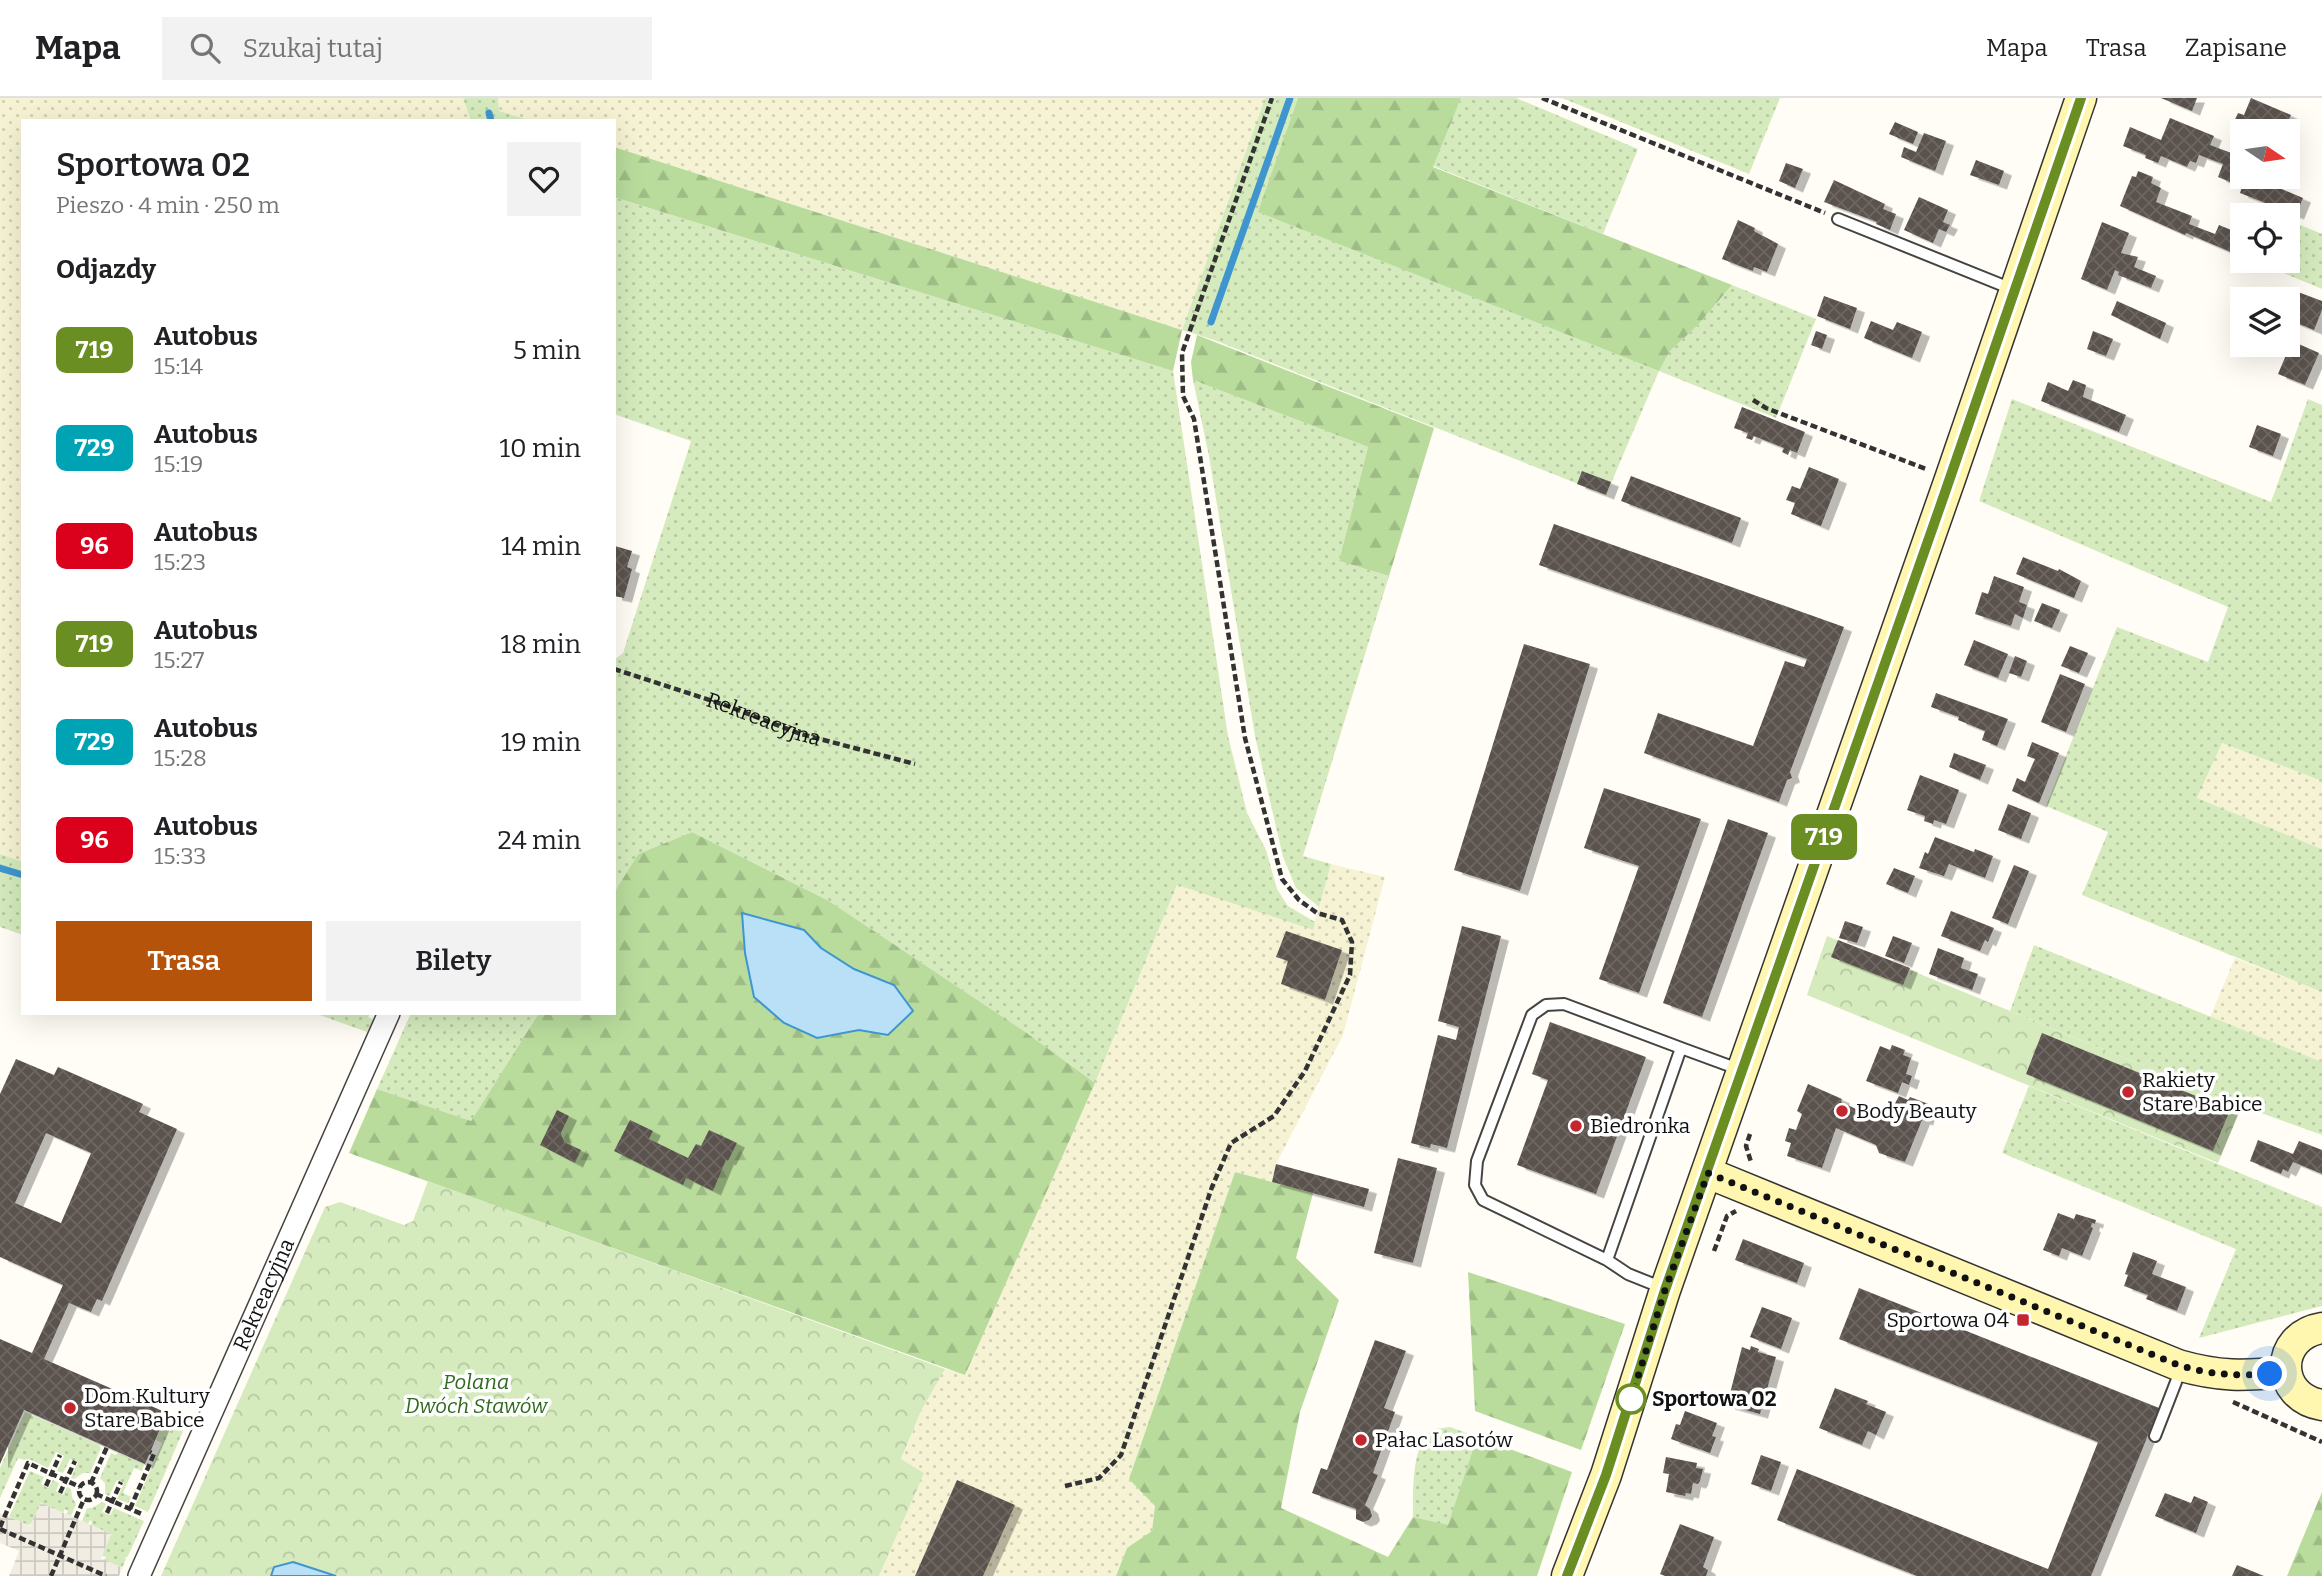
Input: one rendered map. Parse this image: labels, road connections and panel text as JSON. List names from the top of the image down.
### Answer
{
  "streets": {
    "street": ["Rekreacyjna"]
  },
  "parks": ["Polana Dwóch Stawów"],
  "places": {
    "other": [
      "Rakiety Stare Babice",
      "Body Beauty",
      "Biedronka",
      "Sportowa 02",
      "Dom Kultury Stare Babice",
      "Pałac Lasotów"
    ],
    "transit": ["Sportowa 04"]
  },
  "lines": ["bus line 719"],
  "north": "right",
  "page": {
    "header": "Mapa",
    "search": "Szukaj tutaj",
    "nav": ["Mapa", "Trasa", "Zapisane"],
    "on_map": "719",
    "heading": [
      ["Sportowa 02", "Pieszo · 4 min · 250 m"],
      "Odjazdy"
    ],
    "list": [
      {
        "mark": "719",
        "name": "Autobus",
        "note": "15:14",
        "value": "5 min"
      },
      {
        "mark": "729",
        "name": "Autobus",
        "note": "15:19",
        "value": "10 min"
      },
      {
        "mark": "96",
        "name": "Autobus",
        "note": "15:23",
        "value": "14 min"
      },
      {
        "mark": "719",
        "name": "Autobus",
        "note": "15:27",
        "value": "18 min"
      },
      {
        "mark": "729",
        "name": "Autobus",
        "note": "15:28",
        "value": "19 min"
      },
      {
        "mark": "96",
        "name": "Autobus",
        "note": "15:33",
        "value": "24 min"
      }
    ],
    "buttons": ["Trasa", "Bilety"]
  }
}
